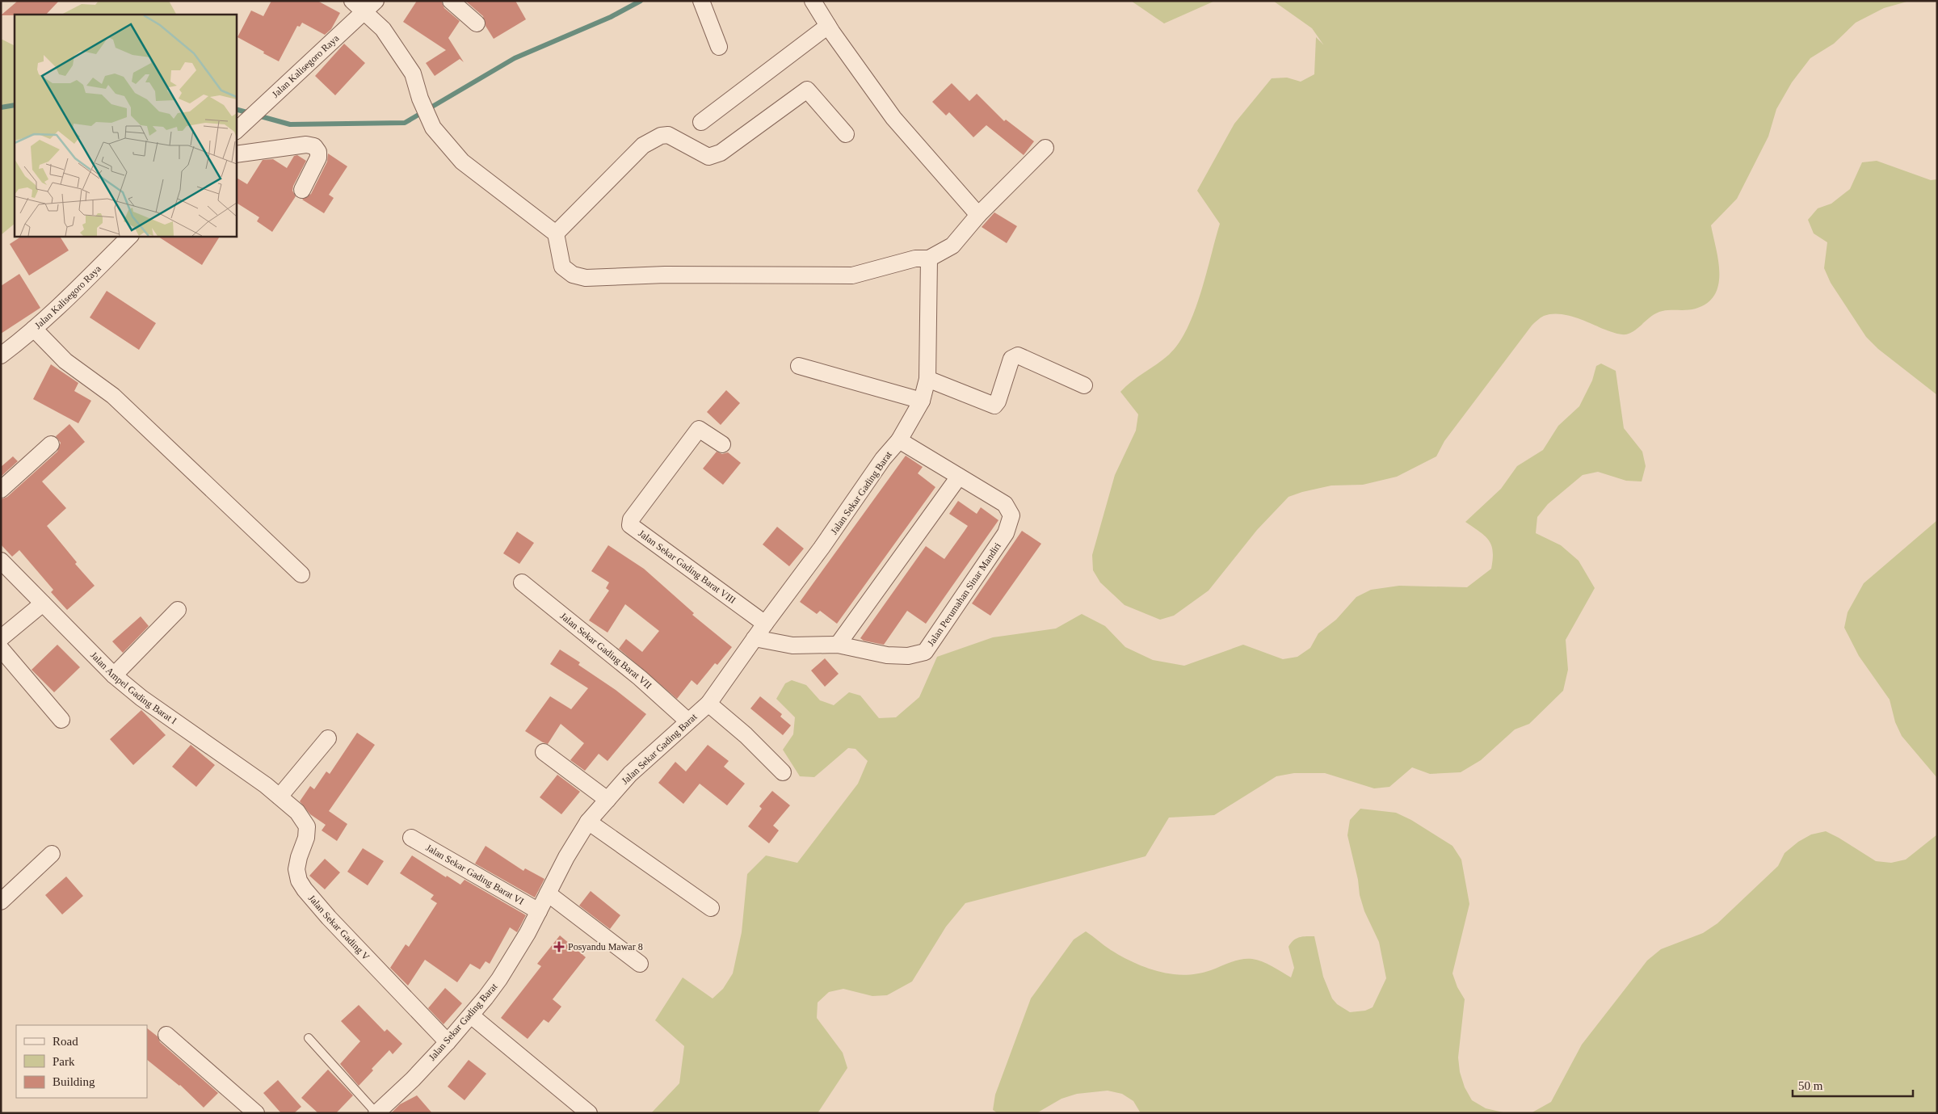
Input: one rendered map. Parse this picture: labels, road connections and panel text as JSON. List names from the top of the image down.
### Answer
{
  "streets": {
    "street": [
      "Jalan Kalisegoro Raya",
      "Jalan Sekar Gading Barat",
      "Jalan Sekar Gading Barat VIII",
      "Jalan Perumahan Sinar Mandiri",
      "Jalan Sekar Gading Barat VII",
      "Jalan Ampel Gading Barat I",
      "Jalan Sekar Gading Barat VI",
      "Jalan Sekar Gading V"
    ]
  },
  "crossings": [
    ["Jalan Sekar Gading Barat", "Jalan Sekar Gading Barat VIII"],
    ["Jalan Sekar Gading Barat", "Jalan Perumahan Sinar Mandiri"],
    ["Jalan Sekar Gading Barat", "Jalan Sekar Gading Barat VII"],
    ["Jalan Sekar Gading Barat", "Jalan Sekar Gading Barat VI"],
    ["Jalan Sekar Gading Barat", "Jalan Sekar Gading V"],
    ["Jalan Ampel Gading Barat I", "Jalan Sekar Gading V"]
  ],
  "places": {
    "health": ["Posyandu Mawar 8"]
  },
  "legend": ["Road", "Park", "Building"],
  "scale_bar": "50 m"
}
